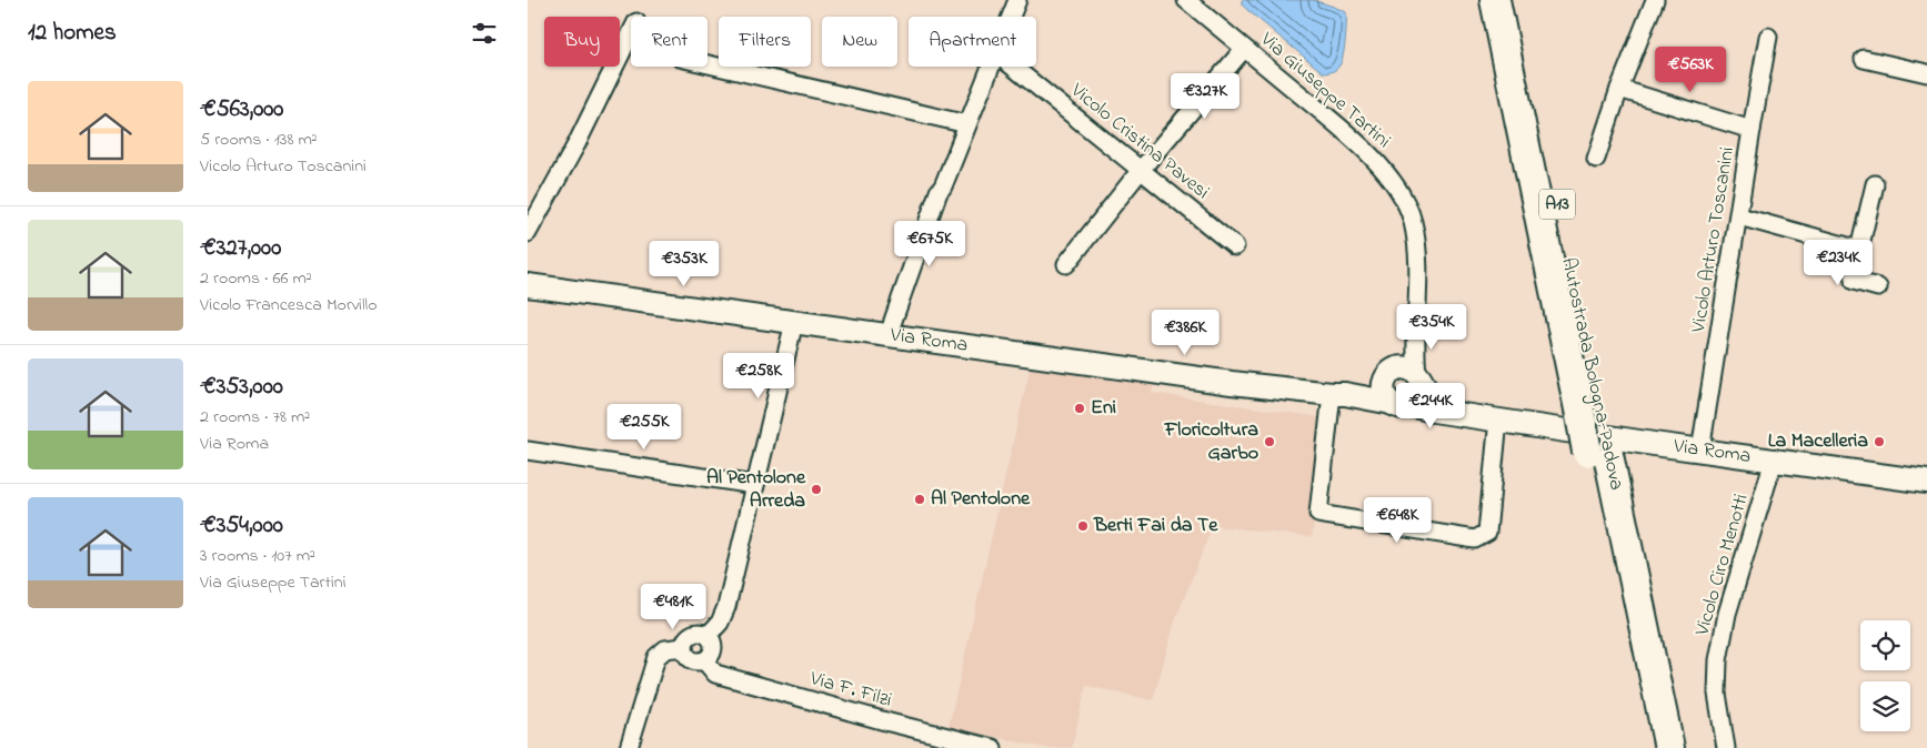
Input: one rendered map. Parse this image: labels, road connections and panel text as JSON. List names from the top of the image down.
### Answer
{
  "streets": {
    "highway": ["A13", "Autostrada Bologna-Padova"],
    "main road": ["Via Roma"],
    "street": [
      "Via Giuseppe Tartini",
      "Vicolo Cristina Pavesi",
      "Vicolo Arturo Toscanini",
      "Vicolo Ciro Menotti",
      "Via F. Filzi"
    ]
  },
  "crossings": [
    ["Via Giuseppe Tartini", "Via Roma"],
    ["Vicolo Arturo Toscanini", "Via Roma"],
    ["Via Roma", "Vicolo Ciro Menotti"]
  ],
  "places": [
    "Eni",
    "Floricoltura Garbo",
    "La Macelleria",
    "Al Pentolone Arreda",
    "Al Pentolone",
    "Berti Fai da Te"
  ],
  "page": {
    "heading": "12 homes",
    "chip": [
      "Buy",
      "Rent",
      "Filters",
      "New",
      "Apartment"
    ],
    "price": [
      "€563K",
      "€327K",
      "€675K",
      "€234K",
      "€353K",
      "€354K",
      "€386K",
      "€258K",
      "€244K",
      "€255K",
      "€648K",
      "€481K"
    ],
    "list": [
      {
        "name": "€563,000",
        "note": "5 rooms · 138 m² · Vicolo Arturo Toscanini"
      },
      {
        "name": "€327,000",
        "note": "2 rooms · 66 m² · Vicolo Francesca Morvillo"
      },
      {
        "name": "€353,000",
        "note": "2 rooms · 78 m² · Via Roma"
      },
      {
        "name": "€354,000",
        "note": "3 rooms · 107 m² · Via Giuseppe Tartini"
      }
    ]
  }
}
